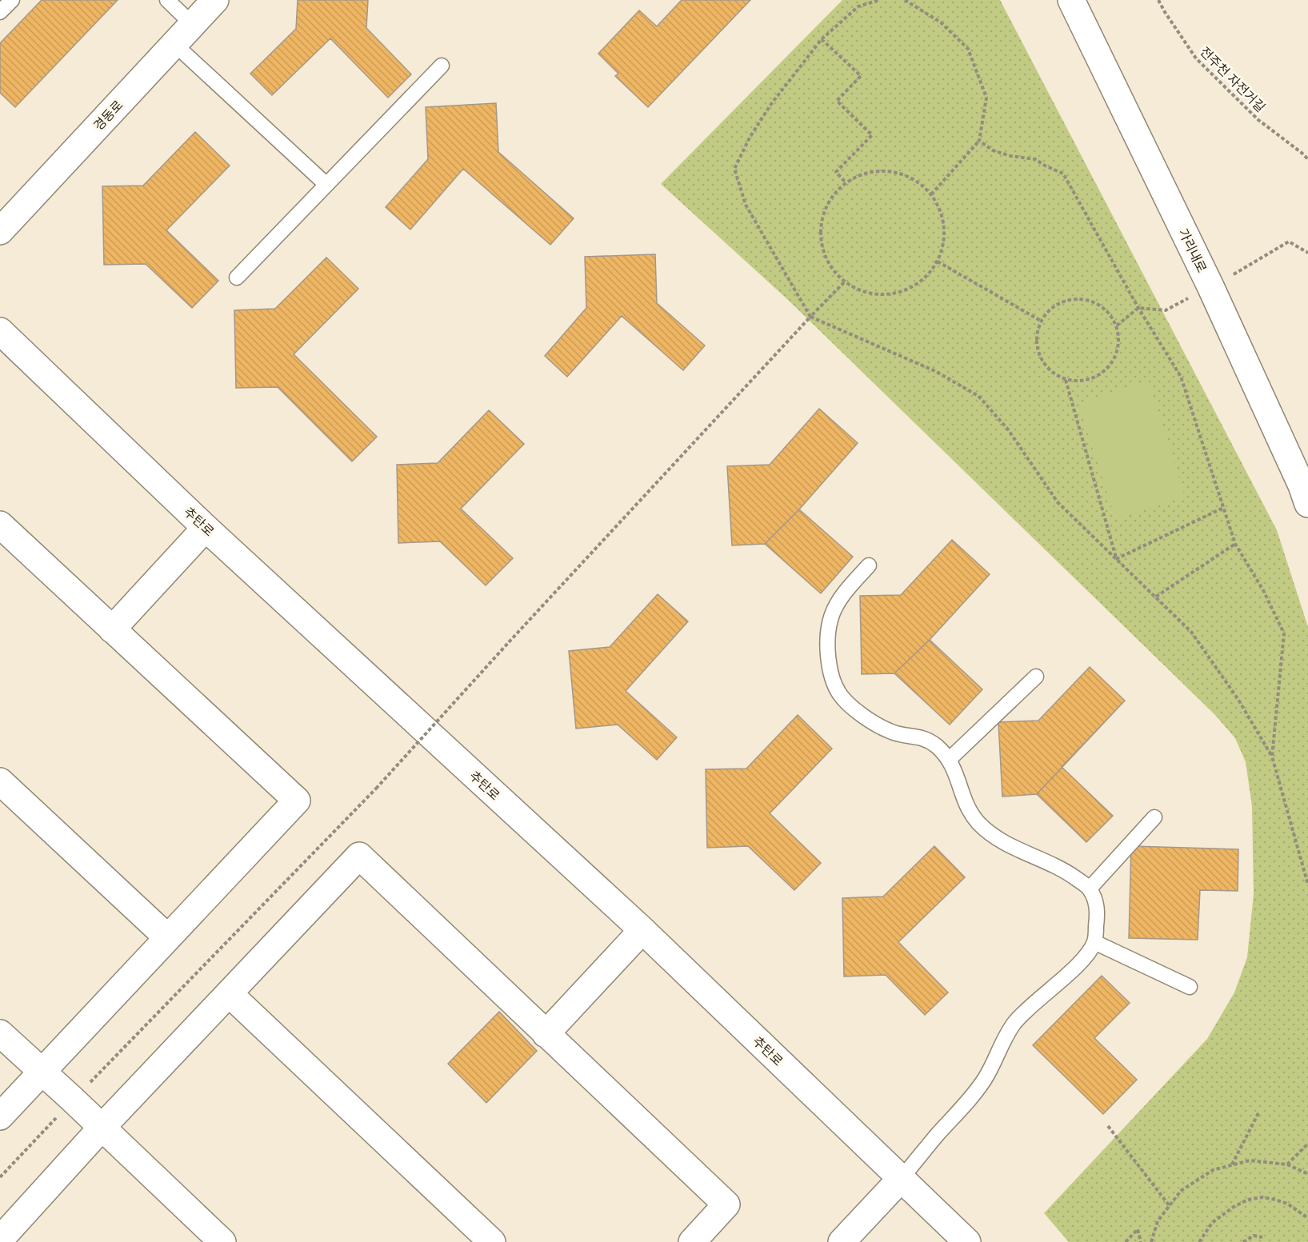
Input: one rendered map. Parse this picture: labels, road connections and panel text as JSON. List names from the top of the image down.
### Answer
{
  "streets": {
    "street": ["경동로", "가리내로", "추탄로"],
    "path": ["전주천 자전거길"]
  }
}
